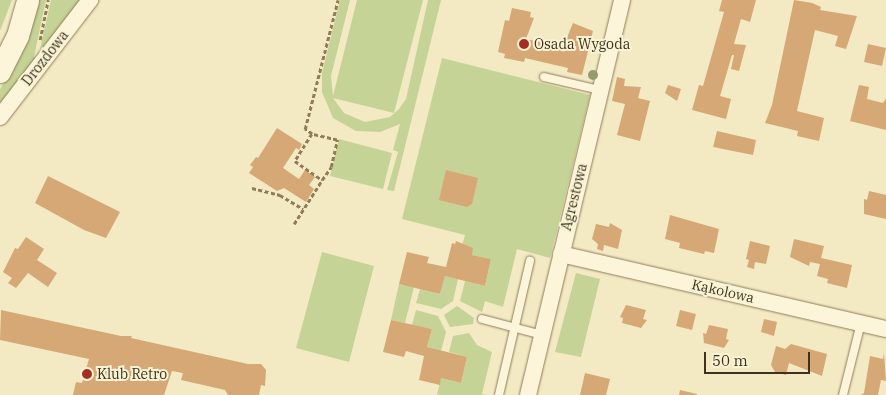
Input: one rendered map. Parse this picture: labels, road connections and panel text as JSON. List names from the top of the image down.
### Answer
{
  "streets": {
    "street": ["Drozdowa", "Agrestowa", "Kąkolowa"]
  },
  "crossings": [
    ["Agrestowa", "Kąkolowa"]
  ],
  "places": ["Osada Wygoda", "Klub Retro"],
  "scale_bar": "50 m"
}
